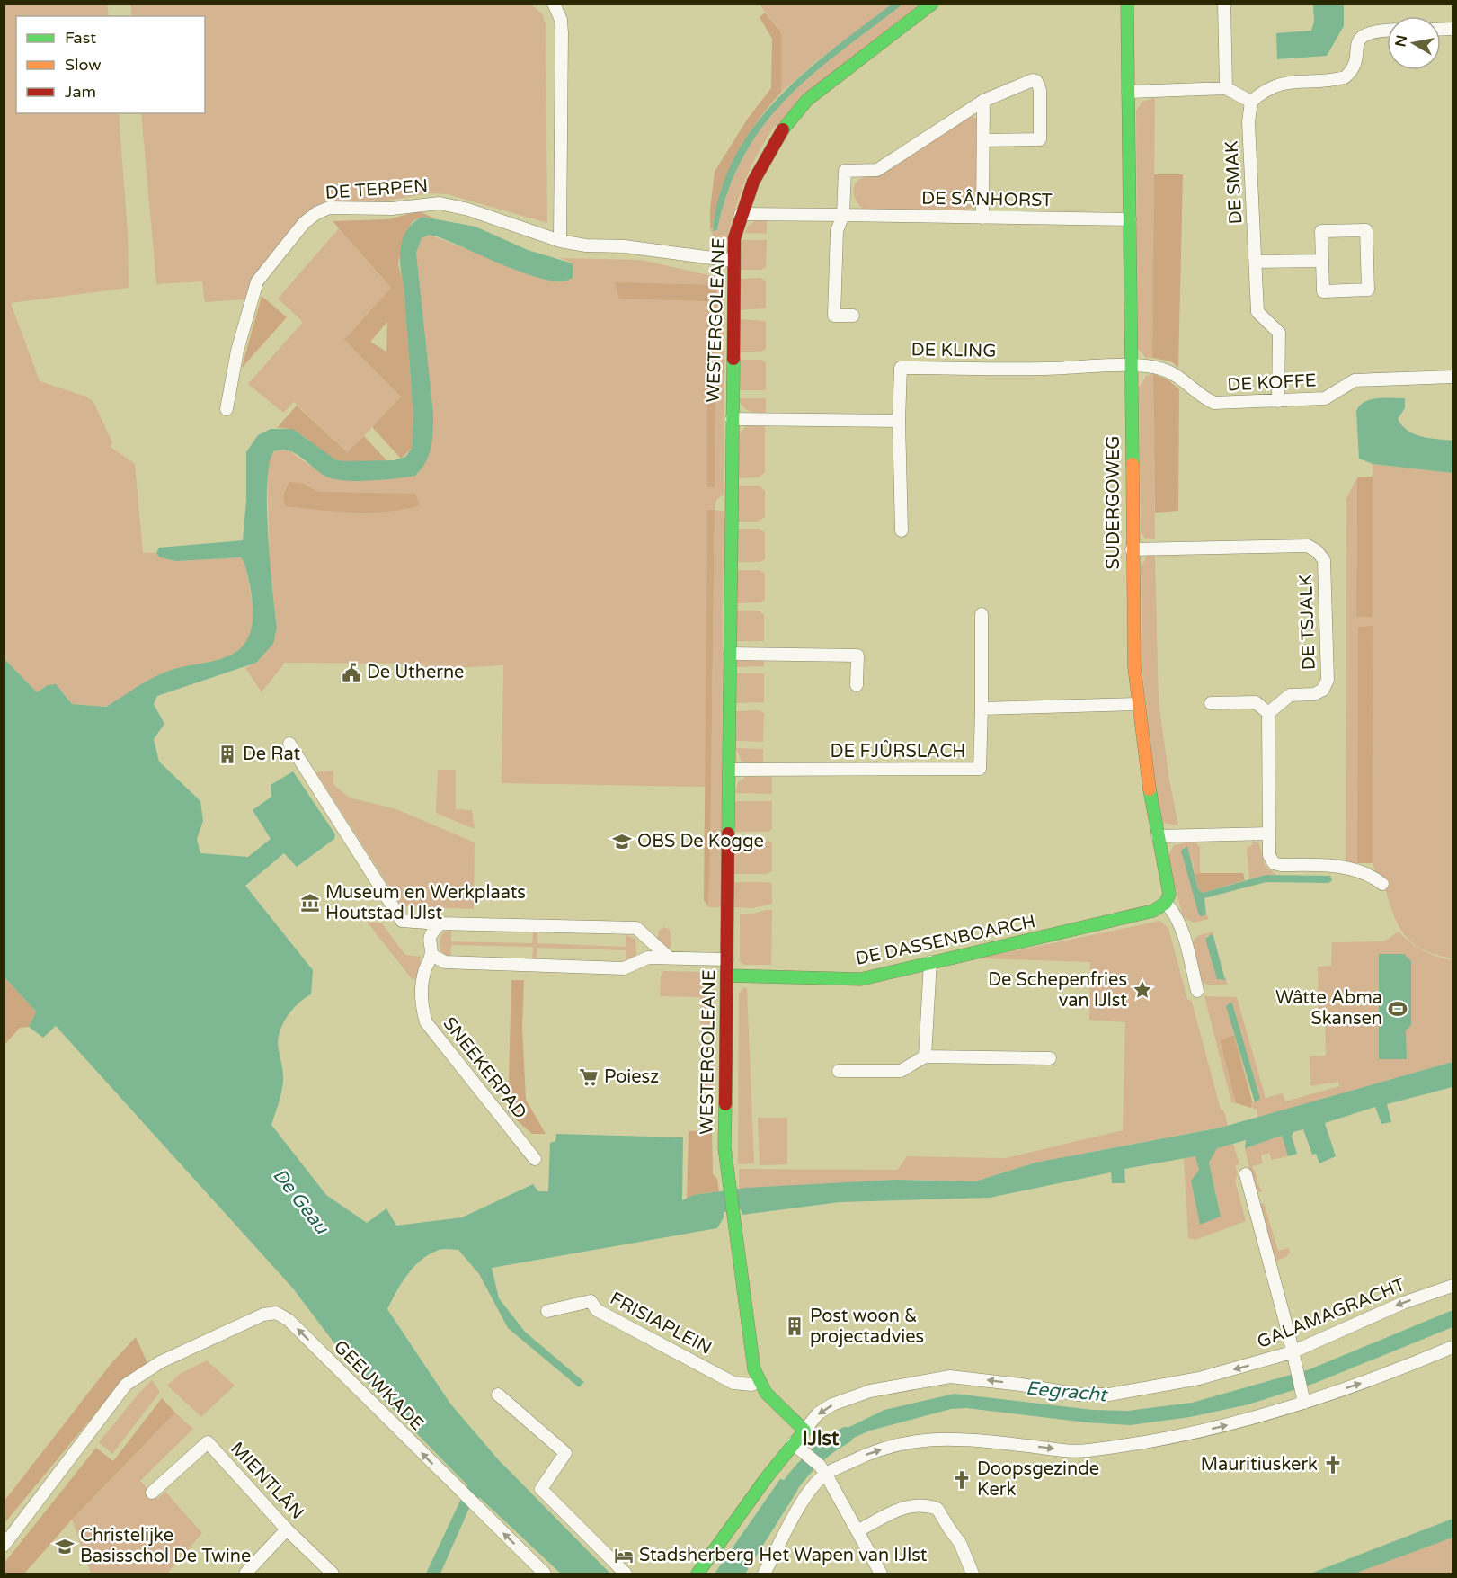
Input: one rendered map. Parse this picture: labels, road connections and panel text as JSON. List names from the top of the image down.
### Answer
{
  "streets": {
    "street": [
      "DE SMAK",
      "DE TERPEN",
      "DE SÂNHORST",
      "WESTERGOLEANE",
      "DE KLING",
      "DE KOFFE",
      "SUDERGOWEG",
      "DE TSJALK",
      "DE FJÛRSLACH",
      "DE DASSENBOARCH",
      "SNEEKERPAD",
      "GALAMAGRACHT",
      "FRISIAPLEIN",
      "GEEUWKADE",
      "MIENTLÂN"
    ]
  },
  "crossings": [
    ["DE SMAK", "DE KOFFE"],
    ["DE TERPEN", "WESTERGOLEANE"],
    ["DE SÂNHORST", "WESTERGOLEANE"],
    ["DE SÂNHORST", "SUDERGOWEG"],
    ["WESTERGOLEANE", "DE FJÛRSLACH"],
    ["WESTERGOLEANE", "DE DASSENBOARCH"],
    ["WESTERGOLEANE", "GALAMAGRACHT"],
    ["WESTERGOLEANE", "FRISIAPLEIN"],
    ["DE KLING", "DE KOFFE"],
    ["DE KLING", "SUDERGOWEG"],
    ["DE KOFFE", "SUDERGOWEG"],
    ["SUDERGOWEG", "DE TSJALK"],
    ["SUDERGOWEG", "DE DASSENBOARCH"]
  ],
  "districts": ["IJlst"],
  "water": ["De Geau", "Eegracht"],
  "places": {
    "public building": ["De Utherne"],
    "building": ["De Rat", "Post woon & projectadvies"],
    "school or university": ["OBS De Kogge", "Christelijke Basisschol De Twine"],
    "museum": ["Museum en Werkplaats Houtstad IJlst"],
    "place": ["De Schepenfries van IJlst"],
    "sports": ["Wâtte Abma Skansen"],
    "supermarket": ["Poiesz"],
    "church": ["Mauritiuskerk", "Doopsgezinde Kerk"],
    "hotel": ["Stadsherberg Het Wapen van IJlst"]
  },
  "legend": ["Fast", "Slow", "Jam"],
  "north": "left"
}
